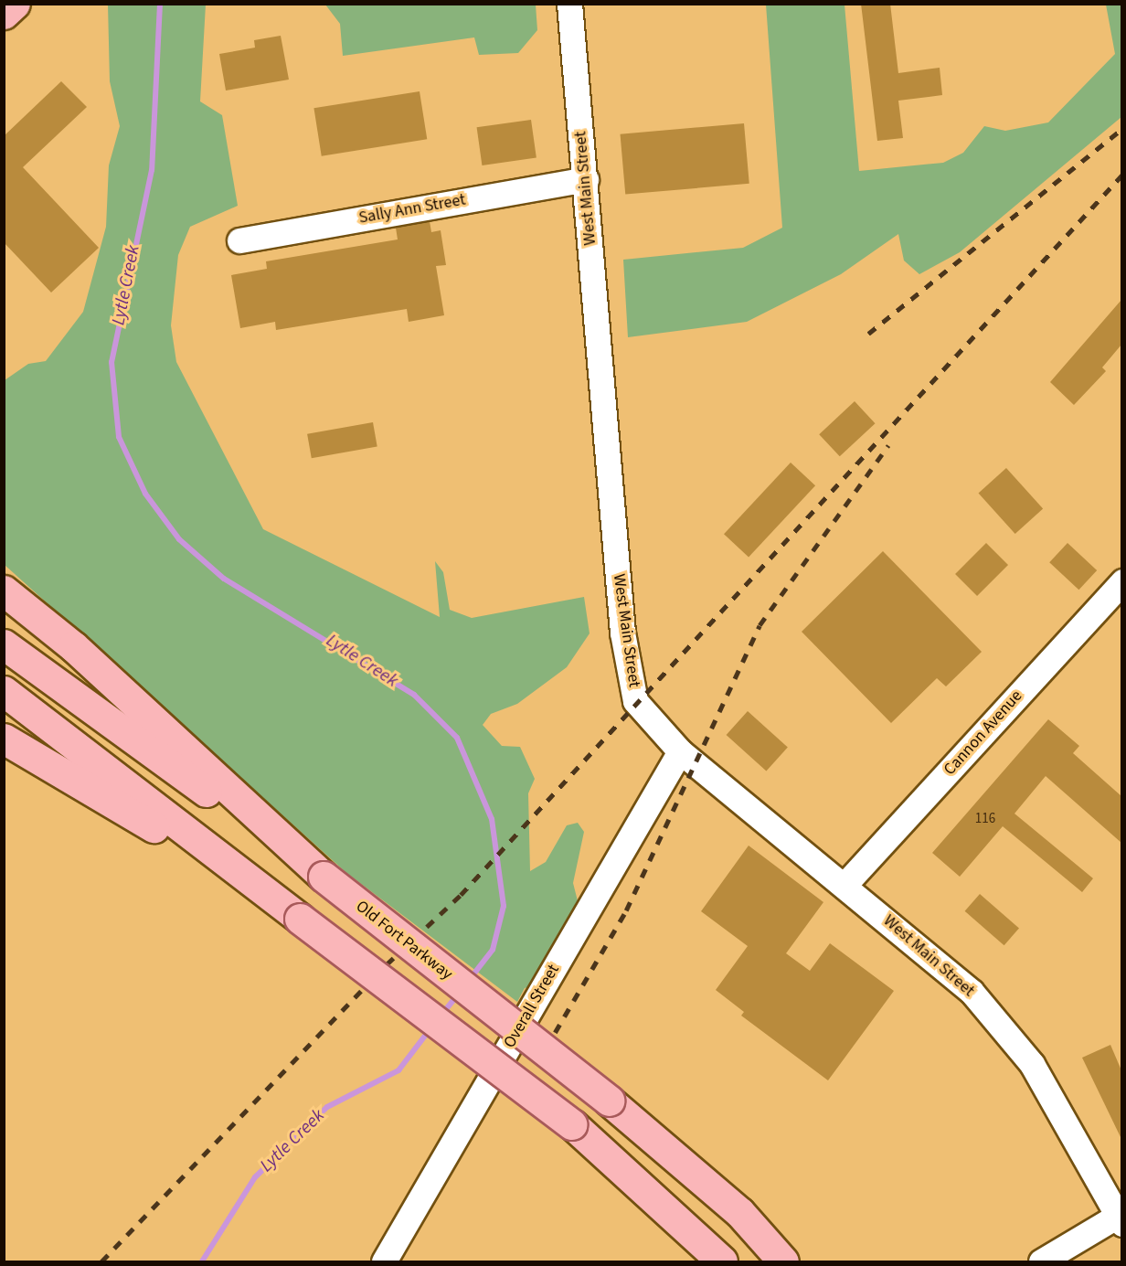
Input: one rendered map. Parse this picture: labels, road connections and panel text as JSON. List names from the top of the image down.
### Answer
{
  "streets": {
    "main road": ["Old Fort Parkway"],
    "street": [
      "West Main Street",
      "Sally Ann Street",
      "Cannon Avenue",
      "Overall Street"
    ]
  },
  "crossings": [
    ["West Main Street", "Sally Ann Street"],
    ["West Main Street", "Cannon Avenue"],
    ["West Main Street", "Overall Street"]
  ],
  "water": ["Lytle Creek"],
  "house_numbers": ["116"]
}
